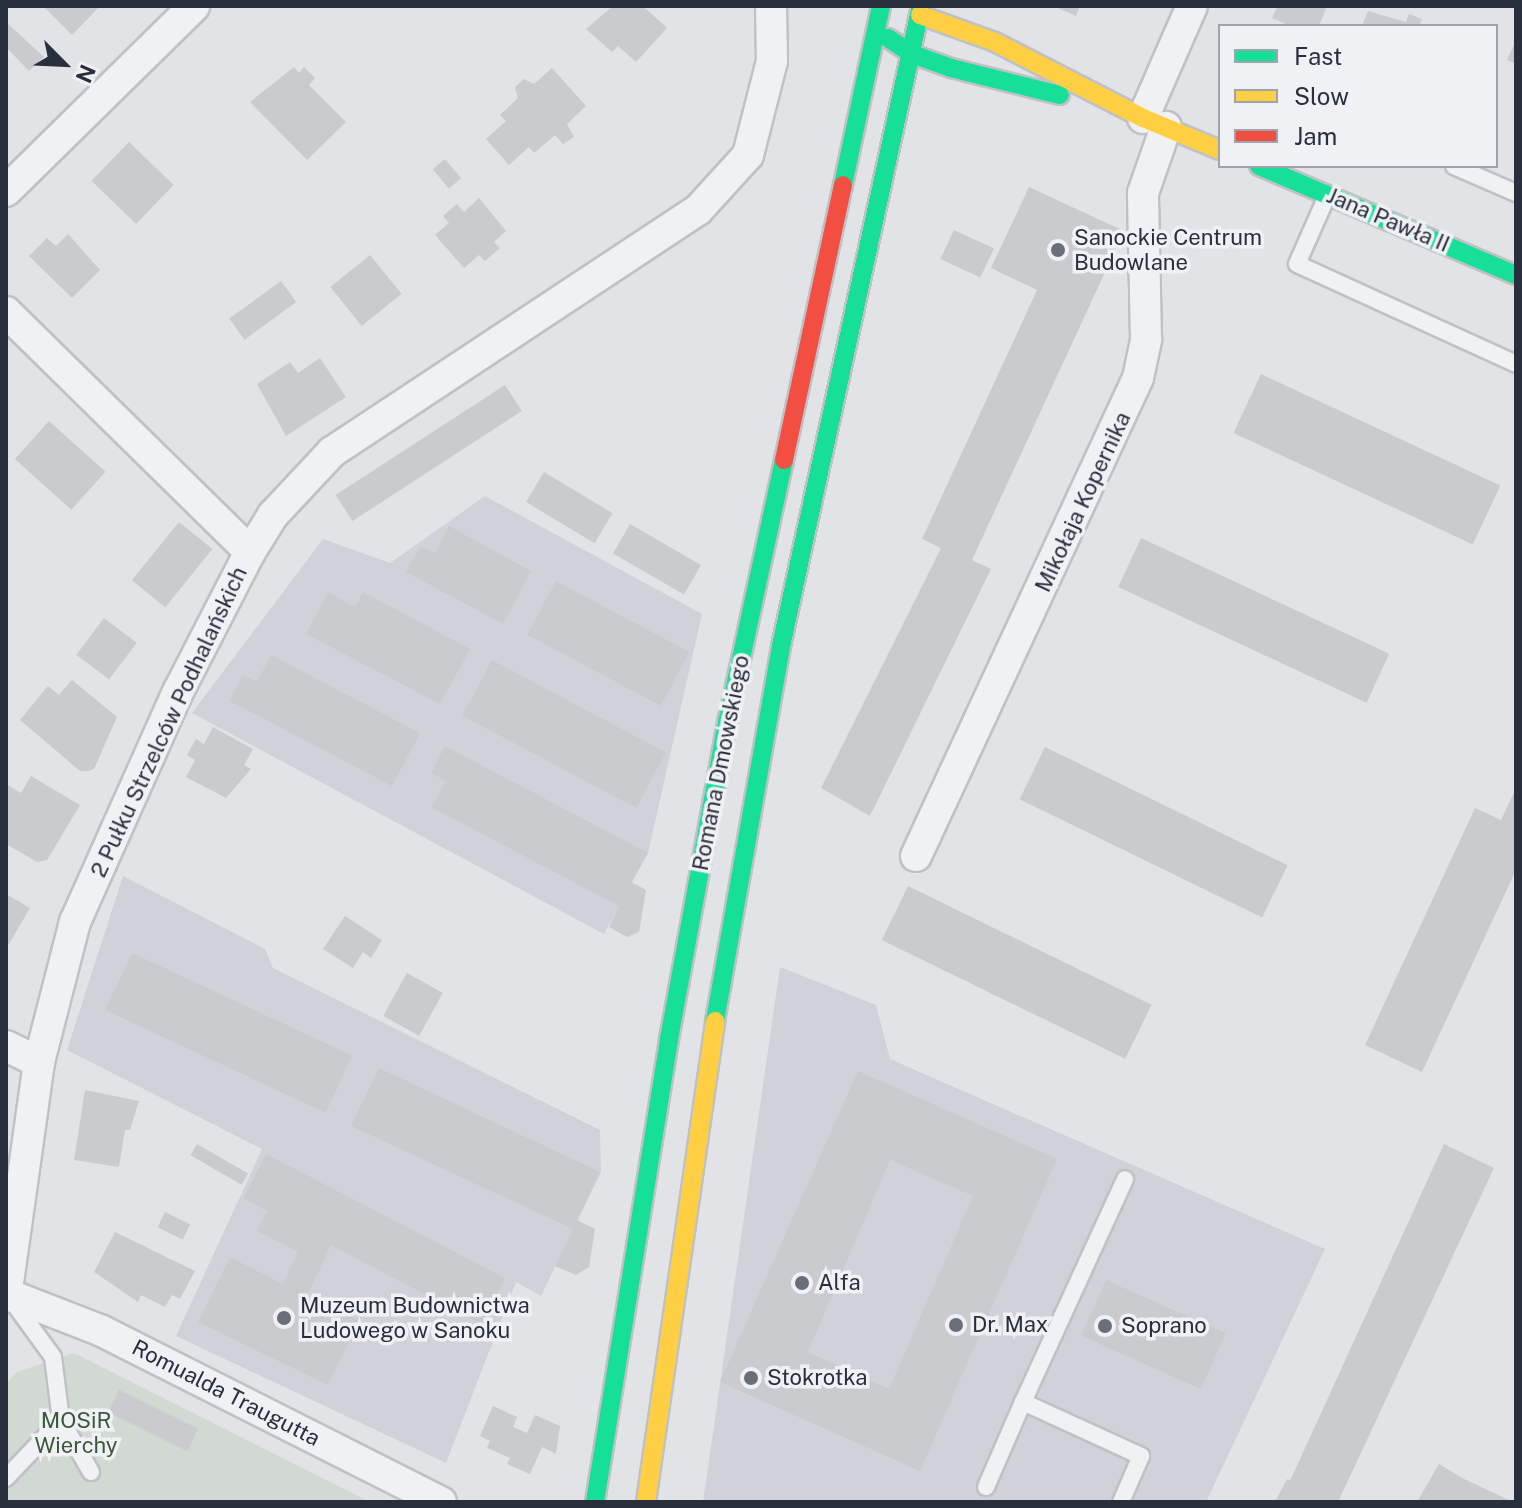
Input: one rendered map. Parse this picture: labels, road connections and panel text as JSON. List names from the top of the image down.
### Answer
{
  "streets": {
    "main road": ["Jana Pawła II", "Romana Dmowskiego"],
    "street": ["Mikołaja Kopernika", "2 Pułku Strzelców Podhalańskich", "Romualda Traugutta"]
  },
  "crossings": [
    ["2 Pułku Strzelców Podhalańskich", "Romualda Traugutta"]
  ],
  "parks": ["MOSiR Wierchy"],
  "places": [
    "Sanockie Centrum Budowlane",
    "Alfa",
    "Muzeum Budownictwa Ludowego w Sanoku",
    "Dr. Max",
    "Soprano",
    "Stokrotka"
  ],
  "legend": ["Fast", "Slow", "Jam"],
  "north": "bottom right"
}
